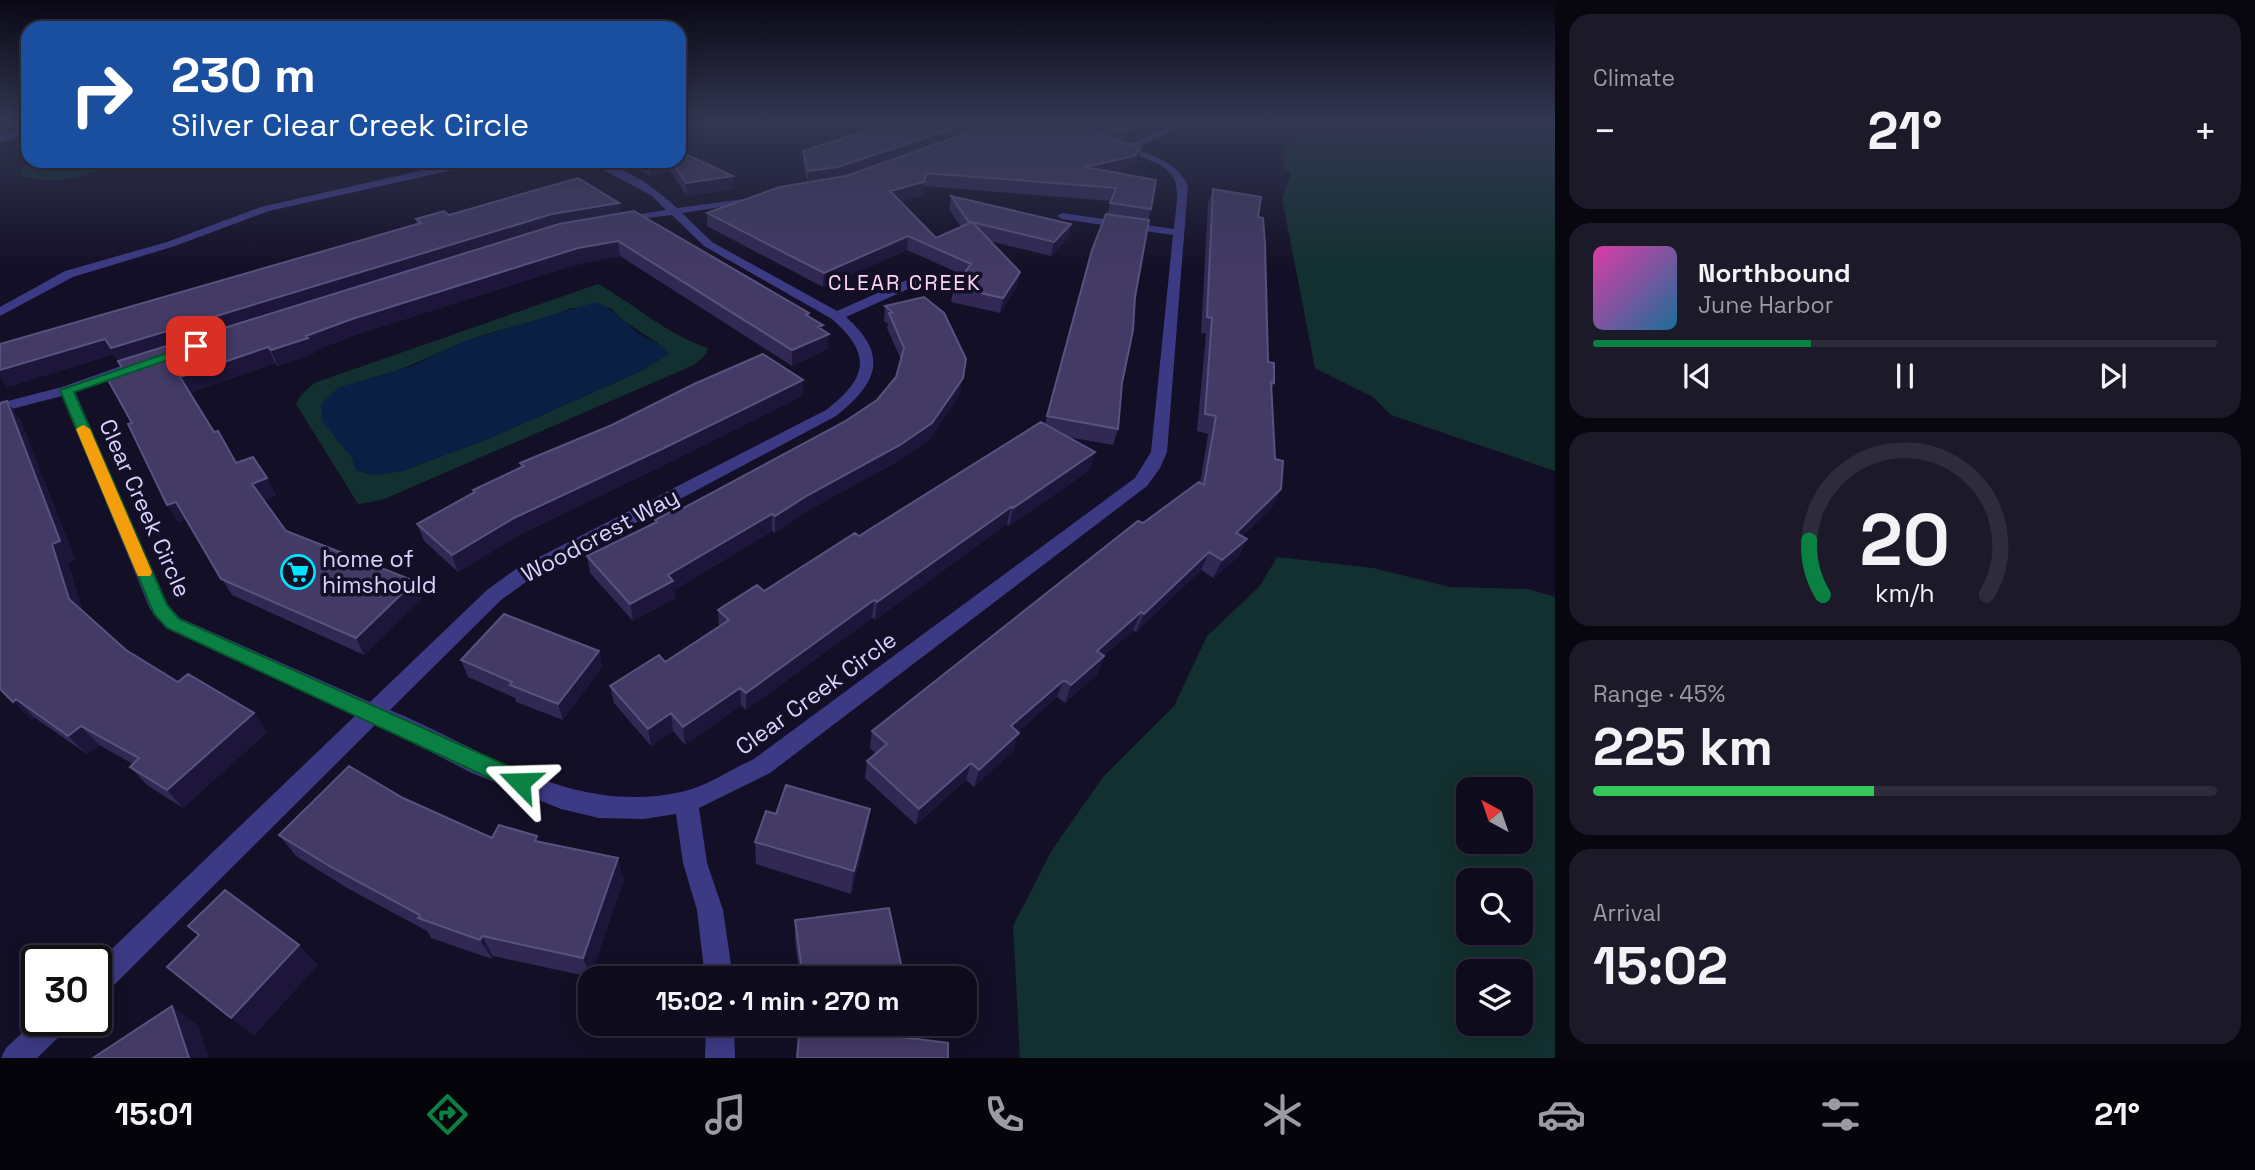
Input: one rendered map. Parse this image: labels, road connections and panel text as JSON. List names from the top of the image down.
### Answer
{
  "streets": {
    "street": ["Clear Creek Circle", "Woodcrest Way"]
  },
  "crossings": [
    ["Clear Creek Circle", "Woodcrest Way"]
  ],
  "districts": ["CLEAR CREEK"],
  "places": {
    "supermarket": ["home of himshould"]
  },
  "north": "top left",
  "page": {
    "tile": [
      "Climate",
      ["Range · 45%", "225 km"],
      ["Arrival", "15:02"]
    ],
    "turn": ["230 m", "Silver Clear Creek Circle"],
    "heat": ["−", "21°", "+"],
    "song": ["Northbound", "June Harbor"],
    "limit": "30",
    "trip": "15:02 · 1 min · 270 m",
    "tabs": ["15:01", "21°"],
    "gauge": ["20", "km/h"]
  }
}
